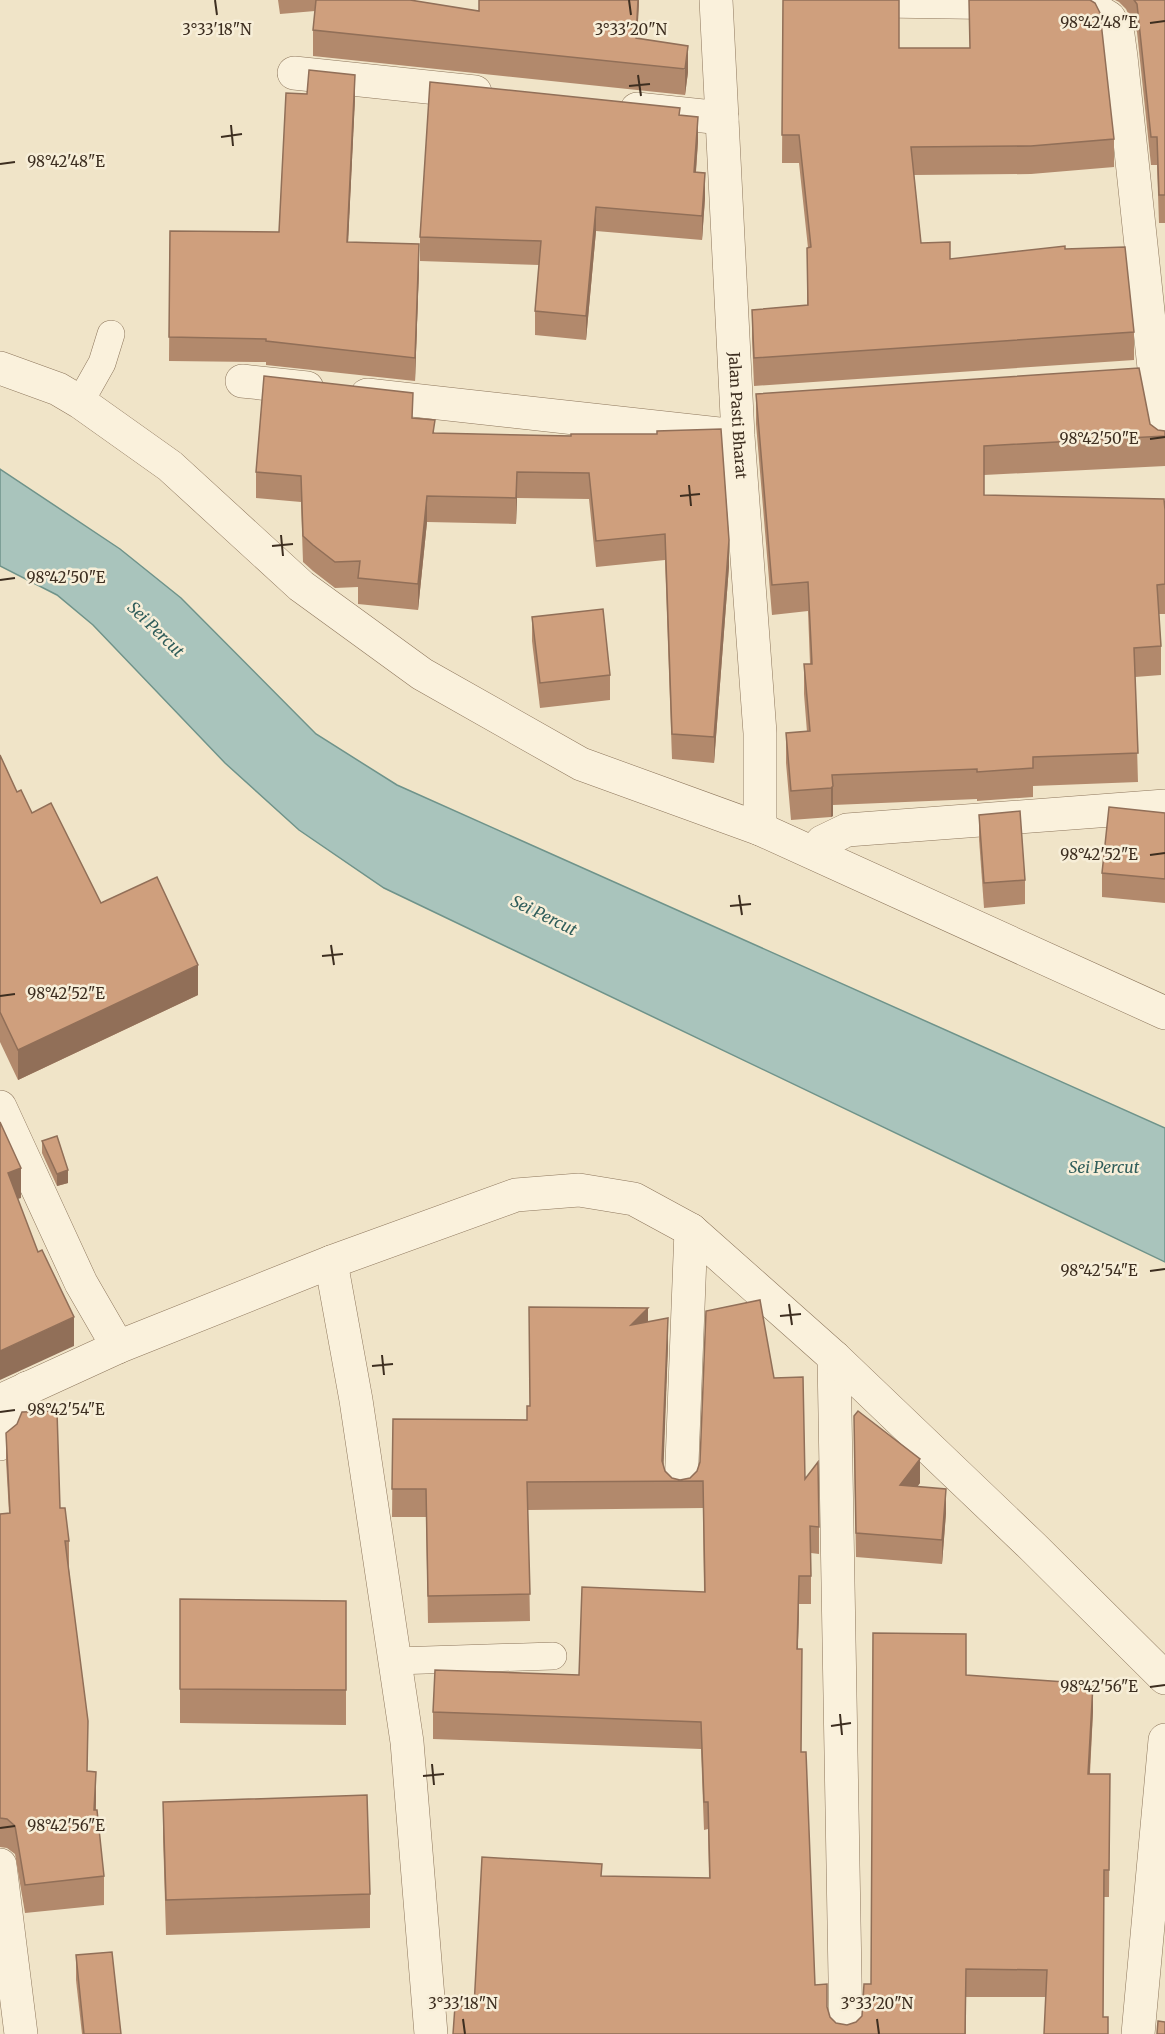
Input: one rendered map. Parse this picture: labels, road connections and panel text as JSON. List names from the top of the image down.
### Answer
{
  "streets": {
    "street": ["Jalan Pasti Bharat"]
  },
  "water": ["Sei Percut"],
  "coordinates": [
    "98°42'48\"E",
    "3°33'18\"N",
    "3°33'20\"N",
    "98°42'50\"E",
    "98°42'52\"E",
    "98°42'54\"E",
    "98°42'56\"E"
  ]
}
